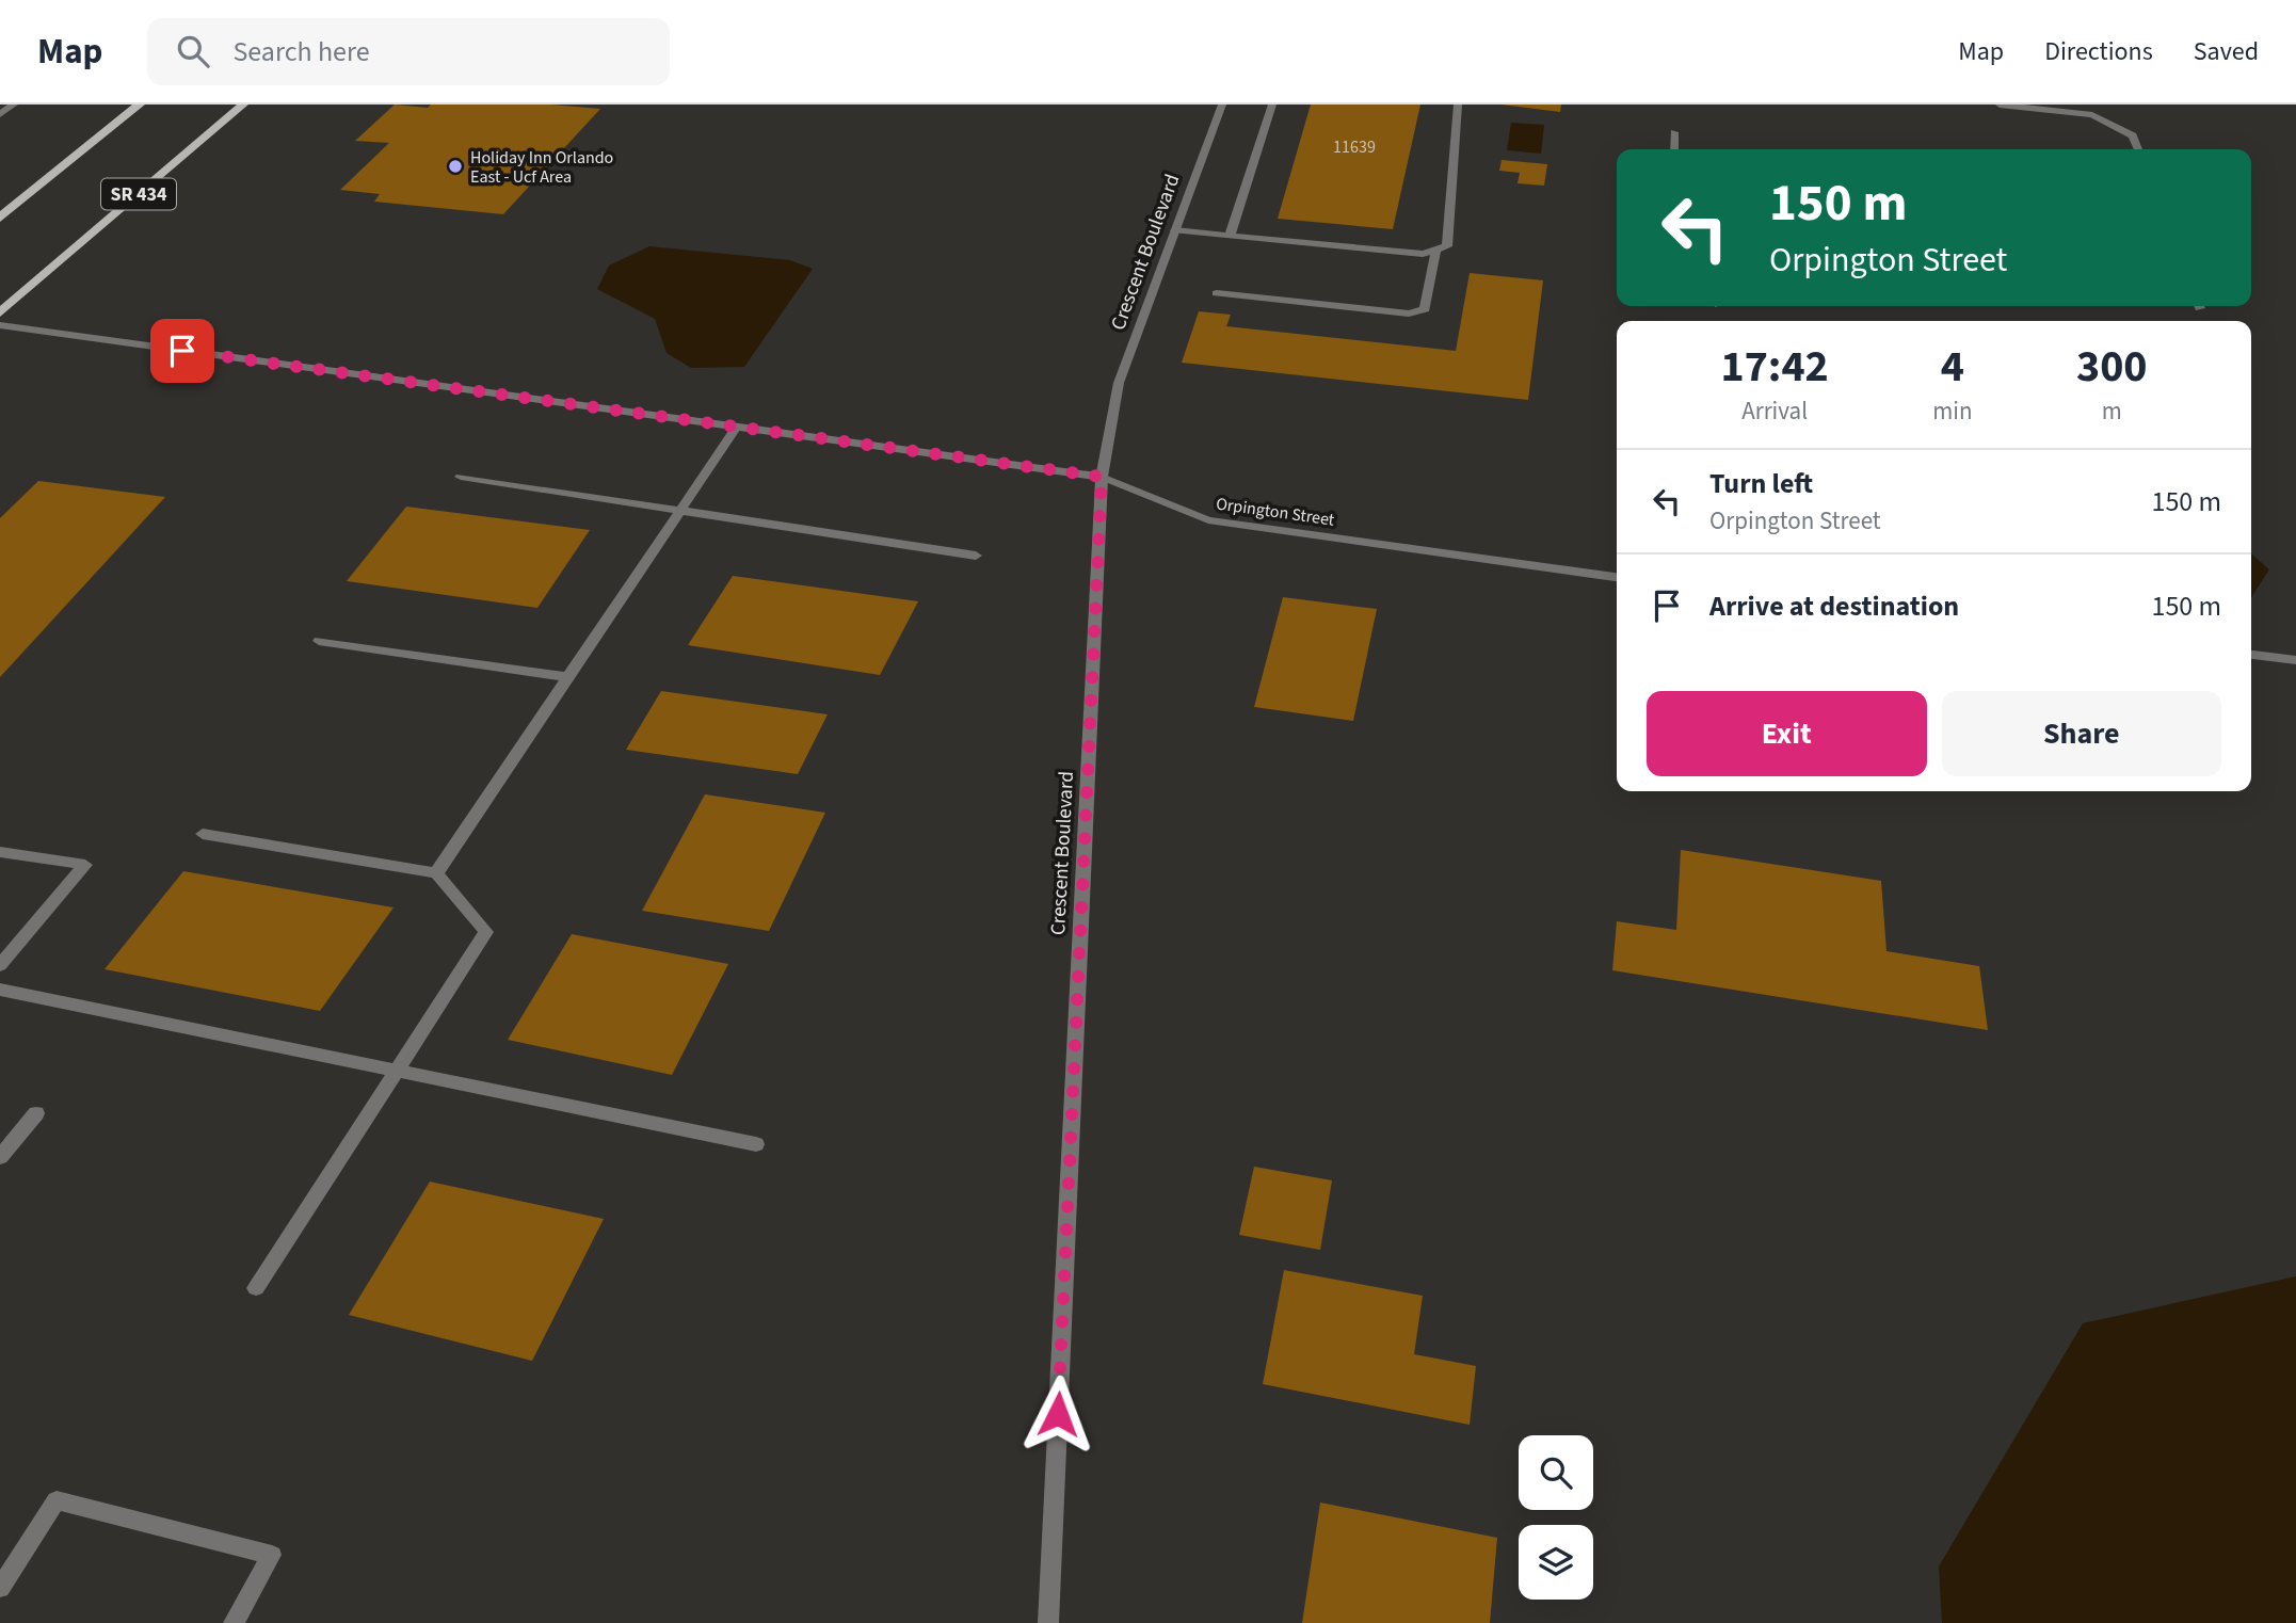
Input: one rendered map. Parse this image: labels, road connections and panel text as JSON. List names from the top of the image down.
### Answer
{
  "streets": {
    "main road": ["SR 434"],
    "street": ["Crescent Boulevard", "Orpington Street"]
  },
  "crossings": [
    ["Crescent Boulevard", "Orpington Street"]
  ],
  "places": ["Holiday Inn Orlando East - Ucf Area"],
  "house_numbers": ["11639"],
  "page": {
    "header": "Map",
    "search": "Search here",
    "nav": ["Map", "Directions", "Saved"],
    "turn": ["150 m", "Orpington Street"],
    "eta": [
      "17:42",
      "Arrival",
      "4",
      "min",
      "300",
      "m"
    ],
    "list": [
      {
        "name": "Turn left",
        "note": "Orpington Street",
        "value": "150 m"
      },
      {
        "name": "Arrive at destination",
        "value": "150 m"
      }
    ],
    "buttons": ["Exit", "Share"]
  }
}
